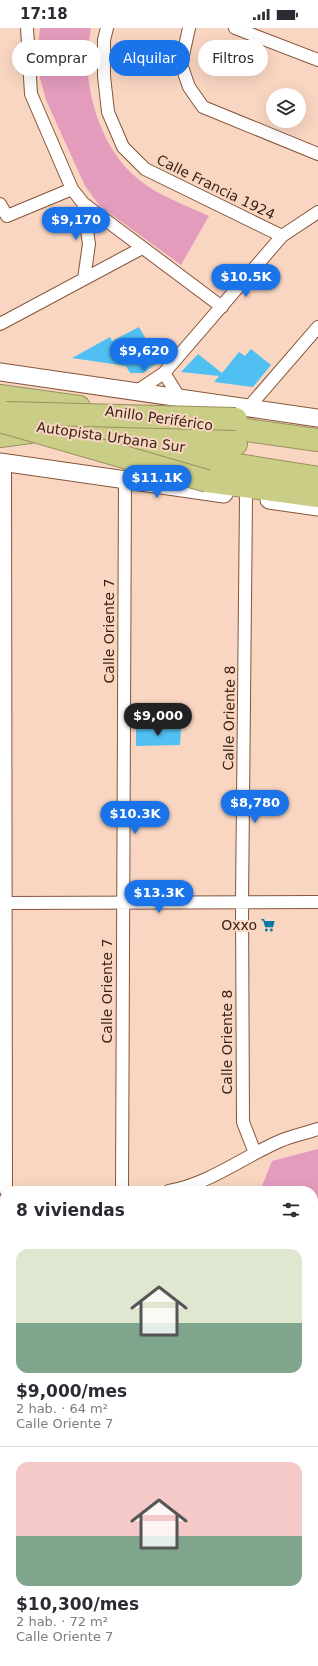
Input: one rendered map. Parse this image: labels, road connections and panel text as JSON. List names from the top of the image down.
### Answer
{
  "streets": {
    "highway": ["Anillo Periférico", "Autopista Urbana Sur"],
    "street": ["Calle Francia 1924", "Calle Oriente 7", "Calle Oriente 8"]
  },
  "crossings": [
    ["Anillo Periférico", "Autopista Urbana Sur"]
  ],
  "places": {
    "supermarket": ["Oxxo"]
  },
  "page": {
    "status": "17:18",
    "chip": ["Comprar", "Alquilar", "Filtros"],
    "price": [
      "$9,170",
      "$10.5K",
      "$9,620",
      "$11.1K",
      "$9,000",
      "$8,780",
      "$10.3K",
      "$13.3K"
    ],
    "heading": "8 viviendas",
    "list": [
      {
        "name": "$9,000/mes",
        "note": "2 hab. · 64 m² · Calle Oriente 7"
      },
      {
        "name": "$10,300/mes",
        "note": "2 hab. · 72 m² · Calle Oriente 7"
      }
    ]
  }
}
